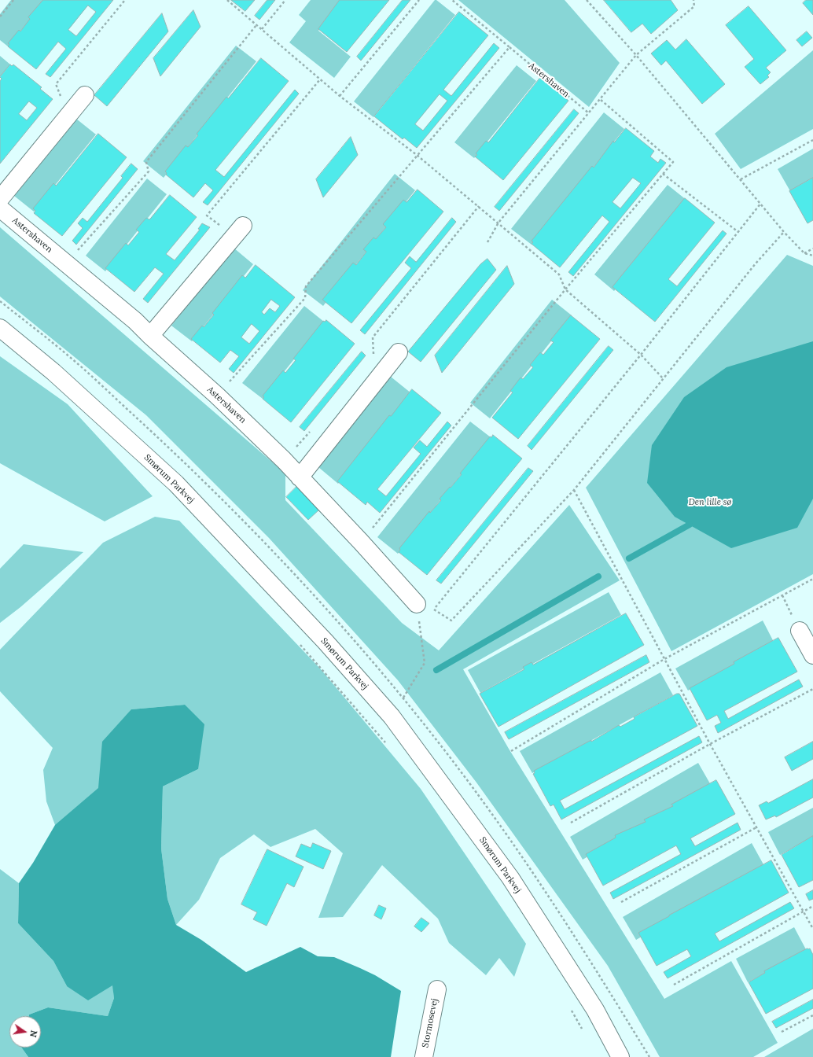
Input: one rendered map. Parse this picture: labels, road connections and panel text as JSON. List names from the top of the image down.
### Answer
{
  "streets": {
    "street": ["Astershaven", "Smørum Parkvej", "Stormosevej"]
  },
  "parks": ["Den lille sø"],
  "north": "right"
}
